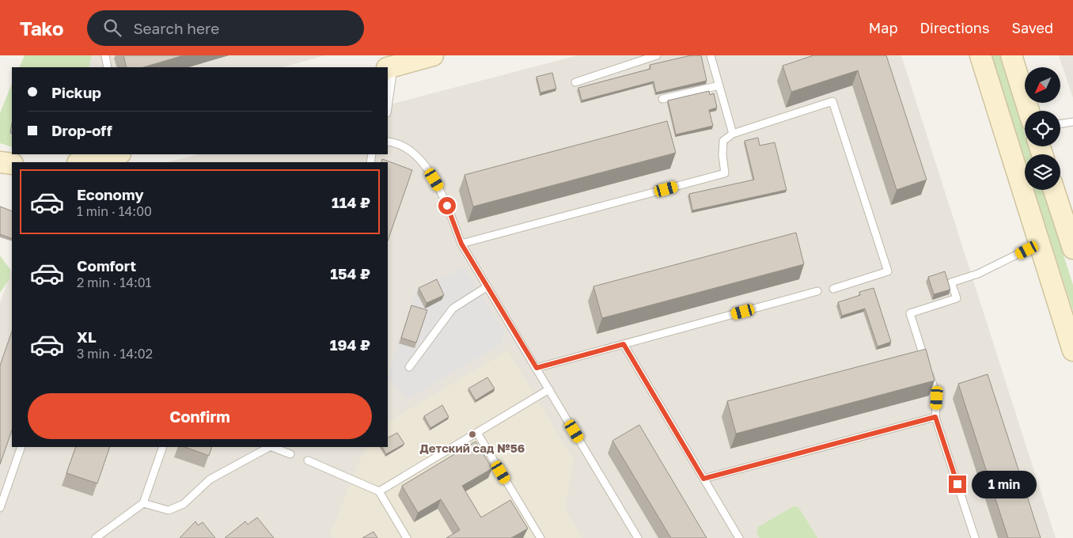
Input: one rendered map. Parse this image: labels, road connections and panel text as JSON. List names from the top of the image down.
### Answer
{
  "places": ["Детский сад №56"],
  "north": "bottom left",
  "page": {
    "header": "Tako",
    "search": "Search here",
    "nav": ["Map", "Directions", "Saved"],
    "banner": ["Pickup", "Drop-off"],
    "list": [
      {
        "name": "Economy",
        "note": "1 min · 14:00",
        "value": "114 ₽"
      },
      {
        "name": "Comfort",
        "note": "2 min · 14:01",
        "value": "154 ₽"
      },
      {
        "name": "XL",
        "note": "3 min · 14:02",
        "value": "194 ₽"
      }
    ],
    "buttons": "Confirm",
    "bubble": "1 min"
  }
}
